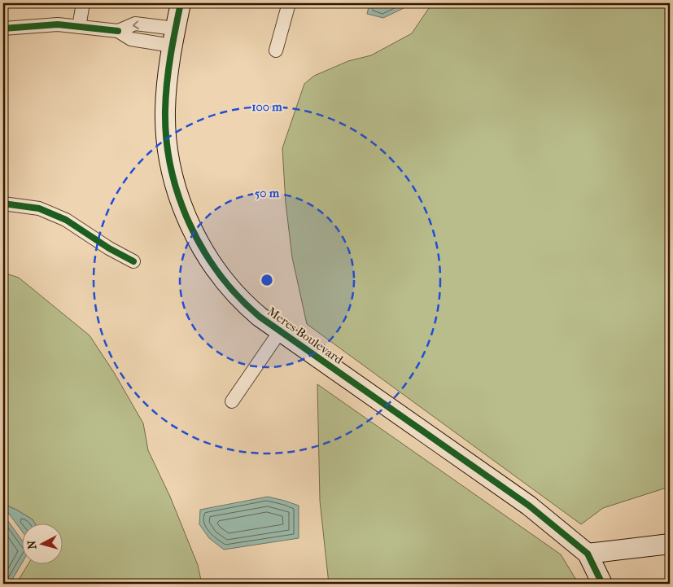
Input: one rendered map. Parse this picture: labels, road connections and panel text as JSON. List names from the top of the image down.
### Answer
{
  "streets": {
    "street": ["Meres Boulevard"]
  },
  "north": "left",
  "rings": ["100 m", "50 m"]
}
